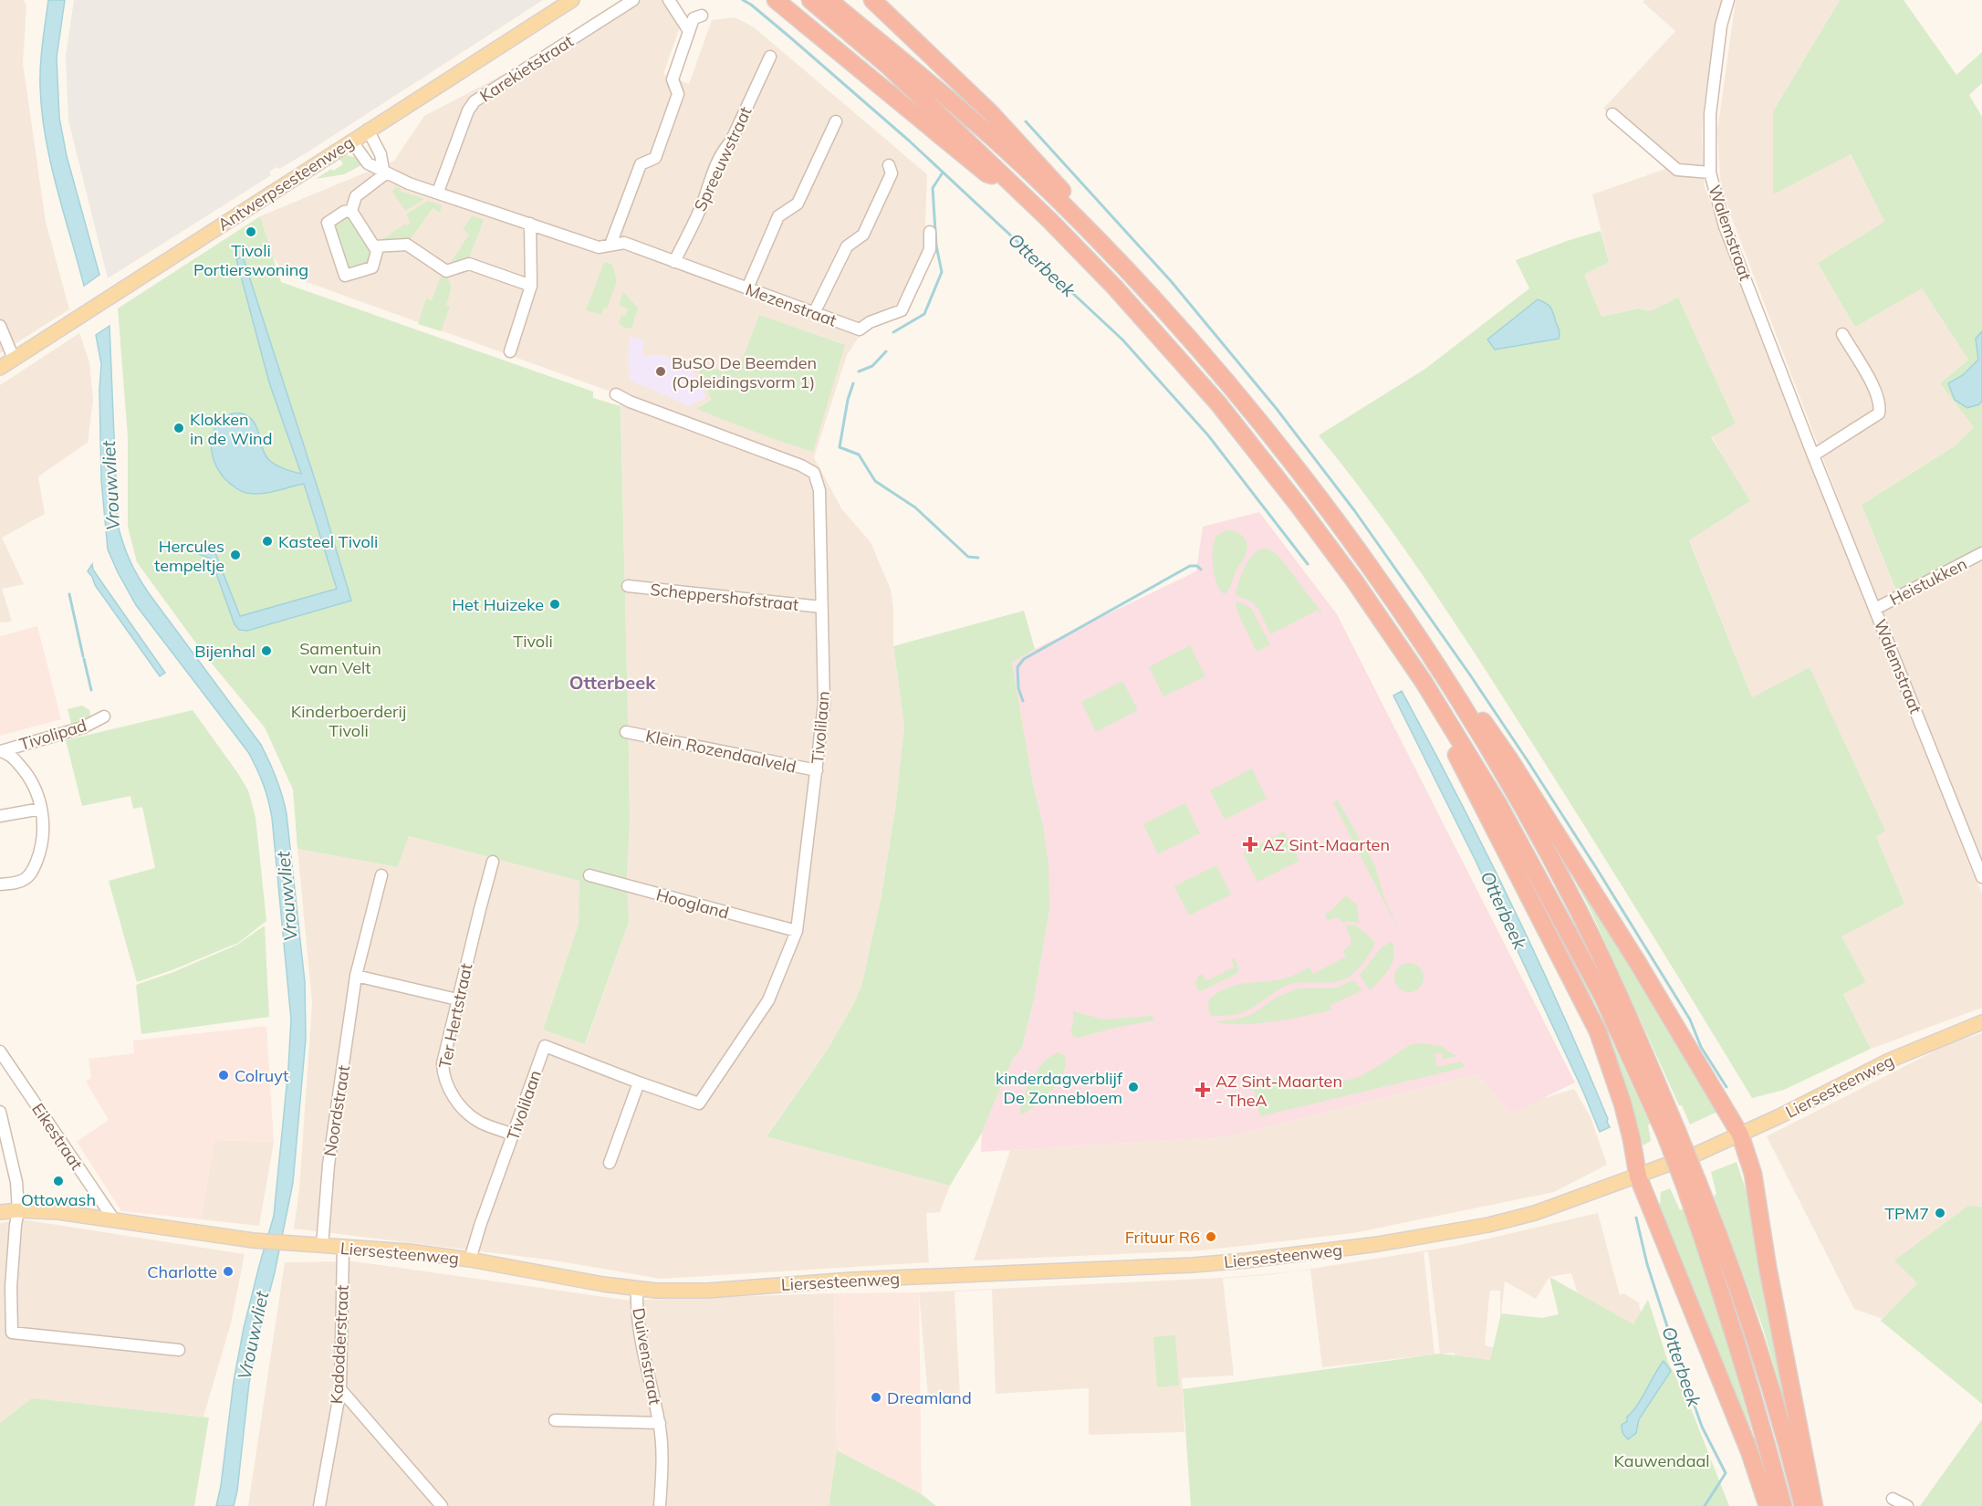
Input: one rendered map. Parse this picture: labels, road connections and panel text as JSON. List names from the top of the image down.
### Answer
{
  "streets": {
    "main road": ["Antwerpsesteenweg", "Liersesteenweg"],
    "street": [
      "Karekietstraat",
      "Spreeuwstraat",
      "Walemstraat",
      "Mezenstraat",
      "Heistukken",
      "Scheppershofstraat",
      "Tivolilaan",
      "Tivolipad",
      "Klein Rozendaalveld",
      "Hoogland",
      "Ter Hertstraat",
      "Noordstraat",
      "Eikestraat",
      "Kadodderstraat",
      "Duivenstraat"
    ]
  },
  "crossings": [
    ["Spreeuwstraat", "Mezenstraat"],
    ["Walemstraat", "Heistukken"],
    ["Scheppershofstraat", "Tivolilaan"],
    ["Tivolilaan", "Klein Rozendaalveld"],
    ["Tivolilaan", "Hoogland"],
    ["Tivolilaan", "Ter Hertstraat"],
    ["Tivolilaan", "Liersesteenweg"],
    ["Liersesteenweg", "Noordstraat"],
    ["Liersesteenweg", "Eikestraat"],
    ["Liersesteenweg", "Kadodderstraat"],
    ["Liersesteenweg", "Duivenstraat"]
  ],
  "districts": ["Otterbeek"],
  "water": ["Otterbeek", "Vrouwvliet"],
  "parks": [
    "Tivoli",
    "Samentuin van Velt",
    "Kinderboerderij Tivoli",
    "Kauwendaal"
  ],
  "places": {
    "other": [
      "Tivoli Portierswoning",
      "BuSO De Beemden (Opleidingsvorm 1)",
      "Klokken in de Wind",
      "Kasteel Tivoli",
      "Hercules tempeltje",
      "Het Huizeke",
      "Bijenhal",
      "Colruyt",
      "kinderdagverblijf De Zonnebloem",
      "Ottowash",
      "TPM7",
      "Frituur R6",
      "Charlotte",
      "Dreamland"
    ],
    "health": ["AZ Sint-Maarten", "AZ Sint-Maarten - TheA"]
  }
}
